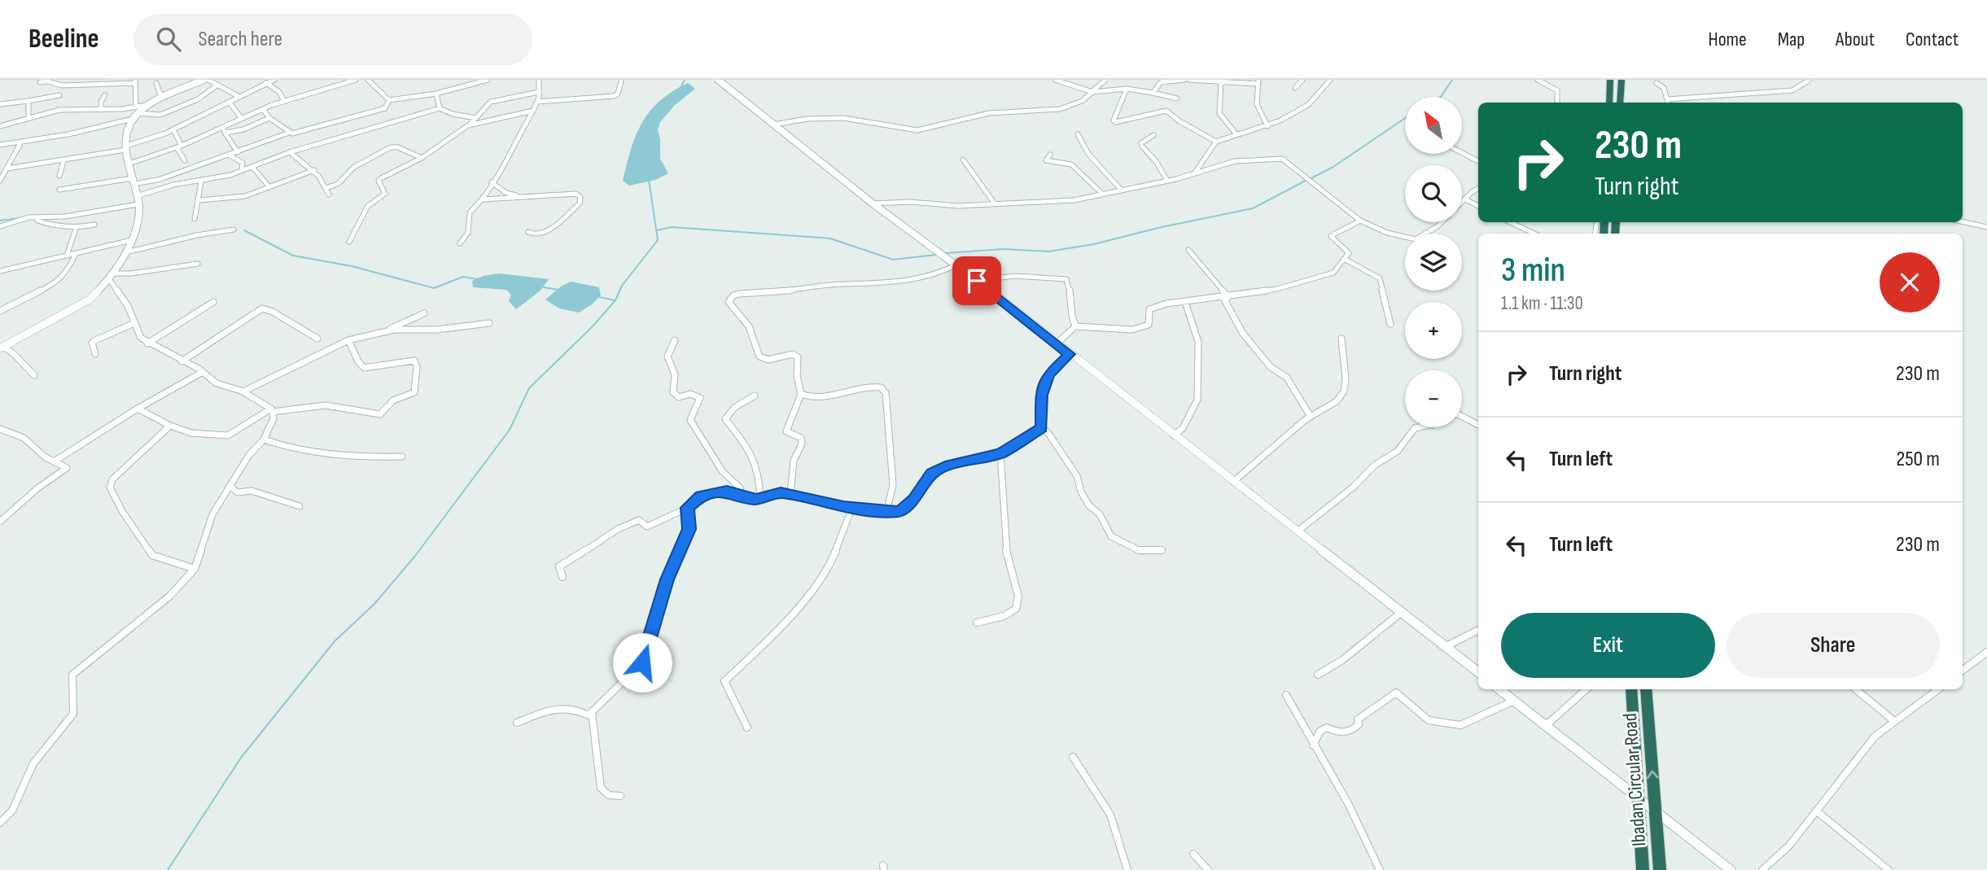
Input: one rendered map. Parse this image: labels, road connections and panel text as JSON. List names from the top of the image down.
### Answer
{
  "streets": {
    "highway": ["Ibadan Circular Road"]
  },
  "north": "top left",
  "page": {
    "header": "Beeline",
    "search": "Search here",
    "nav": [
      "Home",
      "Map",
      "About",
      "Contact"
    ],
    "map_buttons": ["+", "−"],
    "turn": ["230 m", "Turn right"],
    "heading": ["3 min", "1.1 km · 11:30"],
    "list": [
      {
        "name": "Turn right",
        "value": "230 m"
      },
      {
        "name": "Turn left",
        "value": "250 m"
      },
      {
        "name": "Turn left",
        "value": "230 m"
      }
    ],
    "buttons": ["Exit", "Share"]
  }
}
